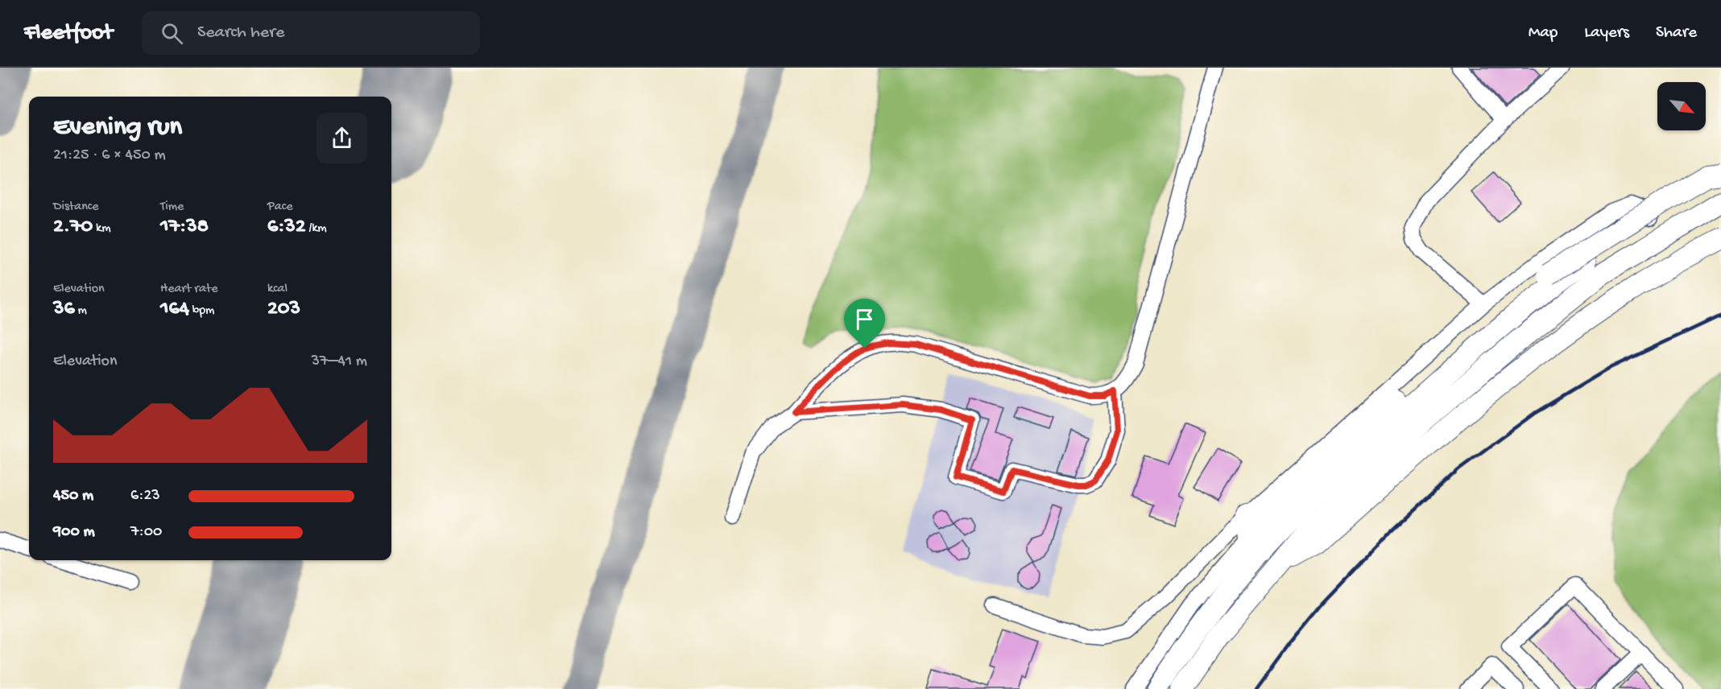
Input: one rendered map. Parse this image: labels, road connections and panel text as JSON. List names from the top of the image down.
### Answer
{
  "north": "bottom right",
  "page": {
    "header": "Fleetfoot",
    "search": "Search here",
    "nav": ["Map", "Layers", "Share"],
    "heading": ["Evening run", "21:25 · 6 × 450 m"],
    "stats": [
      ["Distance", "2.70 km"],
      ["Time", "17:38"],
      ["Pace", "6:32 /km"],
      ["Elevation", "36 m"],
      ["Heart rate", "164 bpm"],
      ["kcal", "203"]
    ],
    "chart": ["Elevation", "37–41 m"],
    "list": [
      {
        "name": "450 m",
        "note": "6:23"
      },
      {
        "name": "900 m",
        "note": "7:00"
      }
    ]
  }
}
